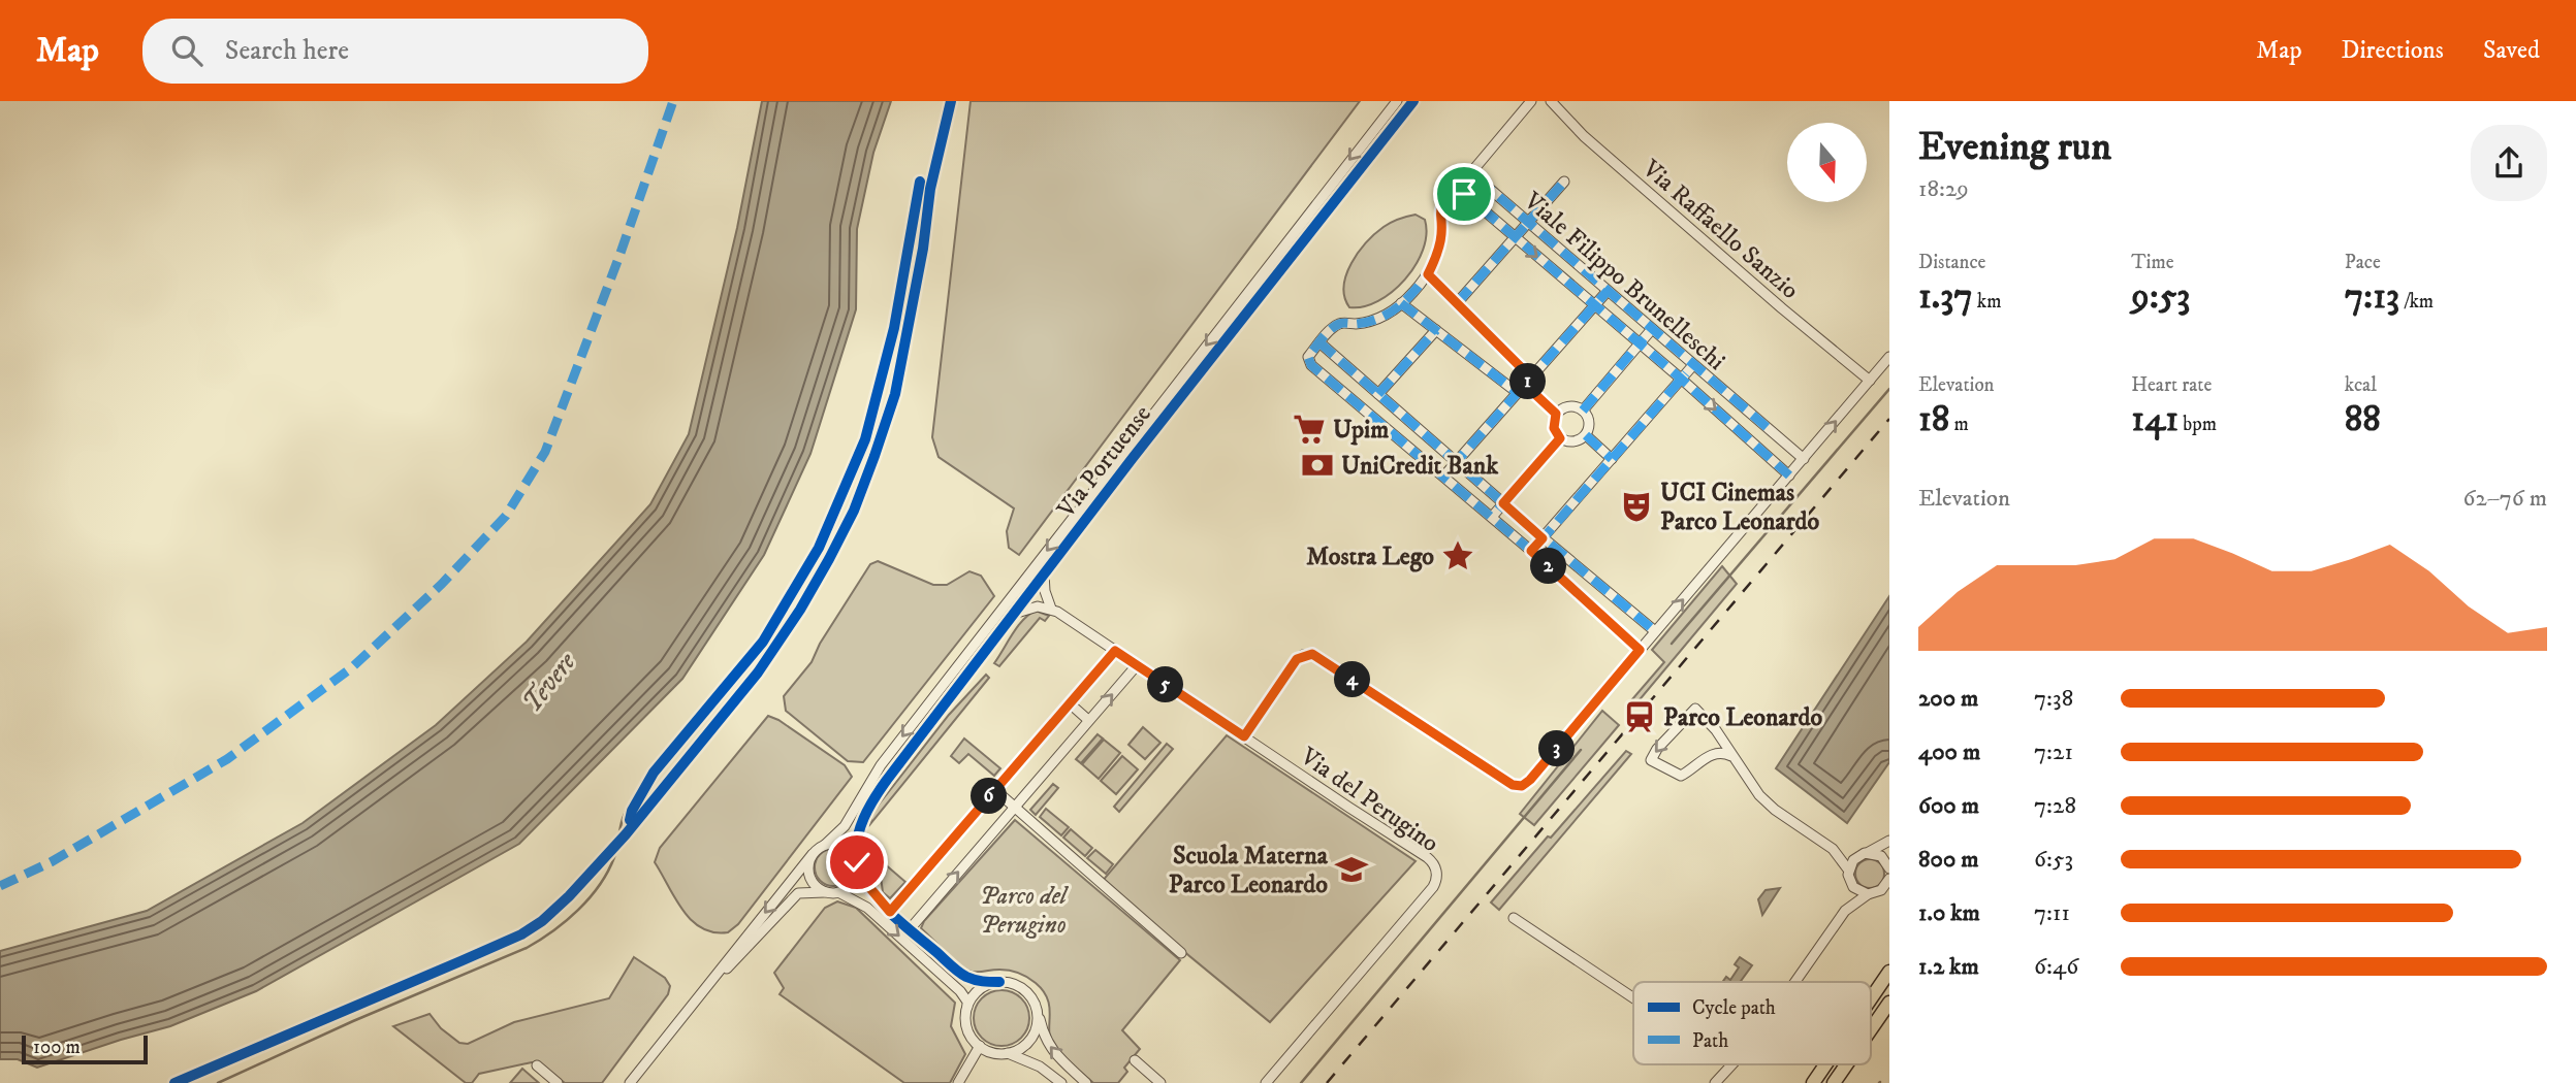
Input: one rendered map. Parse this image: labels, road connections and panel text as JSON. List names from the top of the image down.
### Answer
{
  "streets": {
    "street": [
      "Via Raffaello Sanzio",
      "Viale Filippo Brunelleschi",
      "Via Portuense",
      "Via del Perugino"
    ]
  },
  "water": ["Tevere"],
  "parks": ["Parco del Perugino"],
  "places": {
    "supermarket": ["Upim"],
    "bank": ["UniCredit Bank"],
    "theatre": ["UCI Cinemas Parco Leonardo"],
    "place": ["Mostra Lego"],
    "station": ["Parco Leonardo"],
    "school or university": ["Scuola Materna Parco Leonardo"]
  },
  "legend": ["Cycle path", "Path"],
  "scale_bar": "100 m",
  "north": "bottom",
  "page": {
    "header": "Map",
    "search": "Search here",
    "nav": ["Map", "Directions", "Saved"],
    "heading": ["Evening run", "18:29"],
    "stats": [
      ["Distance", "1.37 km"],
      ["Time", "9:53"],
      ["Pace", "7:13 /km"],
      ["Elevation", "18 m"],
      ["Heart rate", "141 bpm"],
      ["kcal", "88"]
    ],
    "pins": [
      "1",
      "2",
      "4",
      "5",
      "3",
      "6"
    ],
    "chart": ["Elevation", "62–76 m"],
    "list": [
      {
        "name": "200 m",
        "note": "7:38"
      },
      {
        "name": "400 m",
        "note": "7:21"
      },
      {
        "name": "600 m",
        "note": "7:28"
      },
      {
        "name": "800 m",
        "note": "6:53"
      },
      {
        "name": "1.0 km",
        "note": "7:11"
      },
      {
        "name": "1.2 km",
        "note": "6:46"
      }
    ],
    "scale": "100 m"
  }
}
